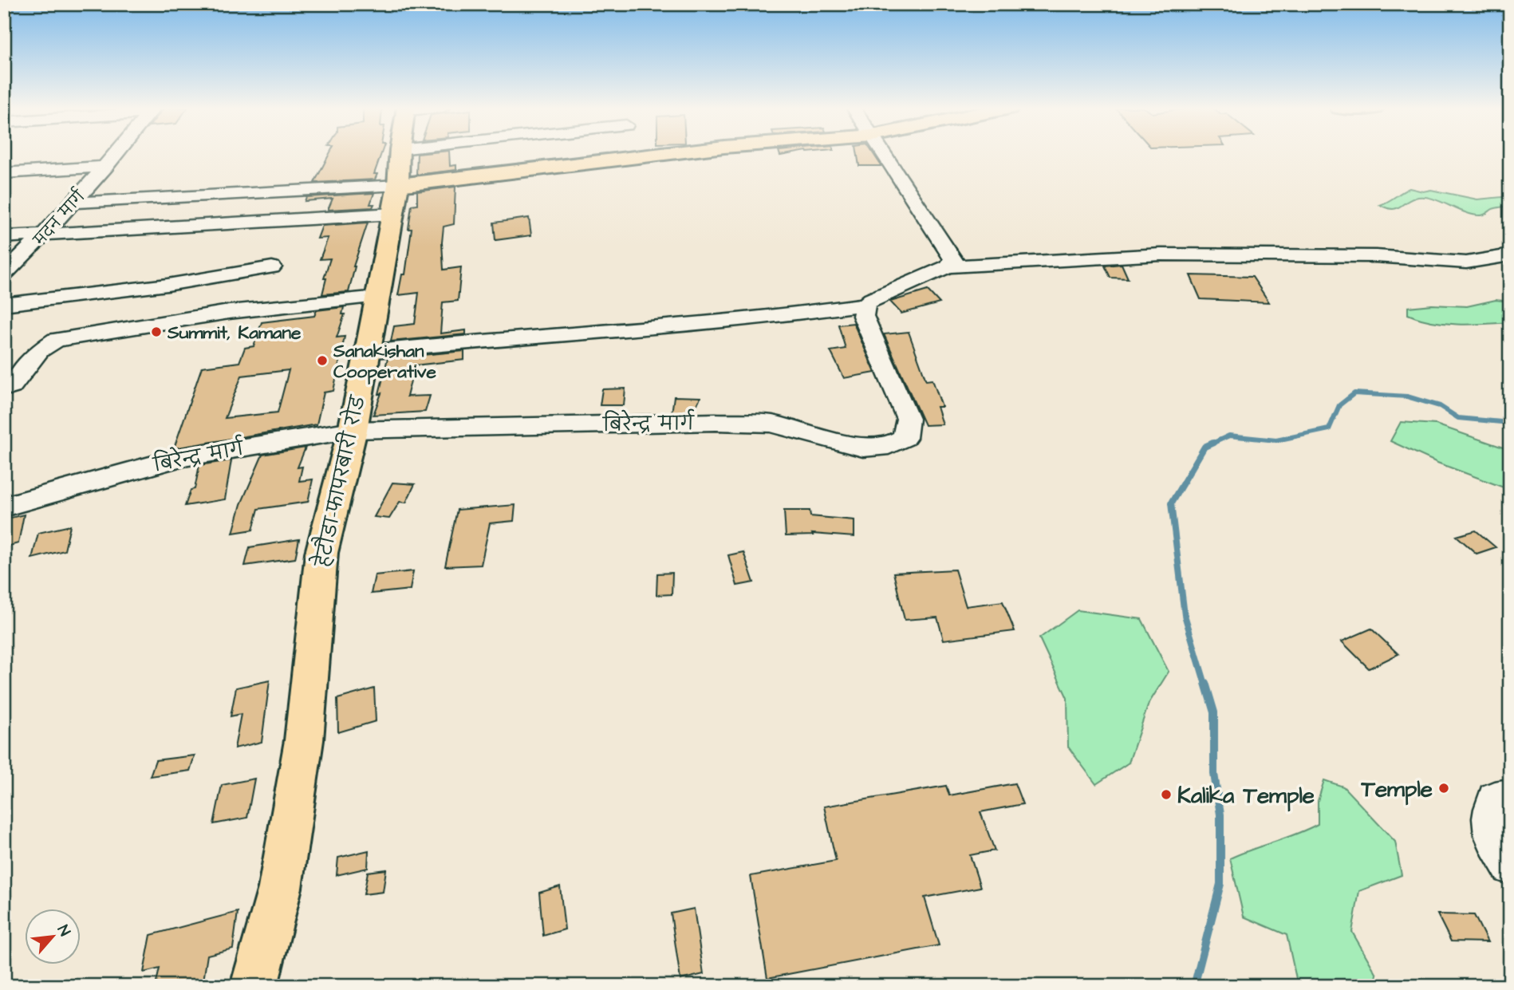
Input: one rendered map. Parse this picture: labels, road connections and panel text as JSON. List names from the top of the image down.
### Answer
{
  "streets": {
    "main road": ["हेटौडा-फापरबारी रोड"],
    "street": ["मदन मार्ग", "बिरेन्द्र मार्ग"]
  },
  "crossings": [
    ["बिरेन्द्र मार्ग", "हेटौडा-फापरबारी रोड"]
  ],
  "places": [
    "Summit, Kamane",
    "Sanakishan Cooperative",
    "Temple",
    "Kalika Temple"
  ],
  "north": "top right"
}
